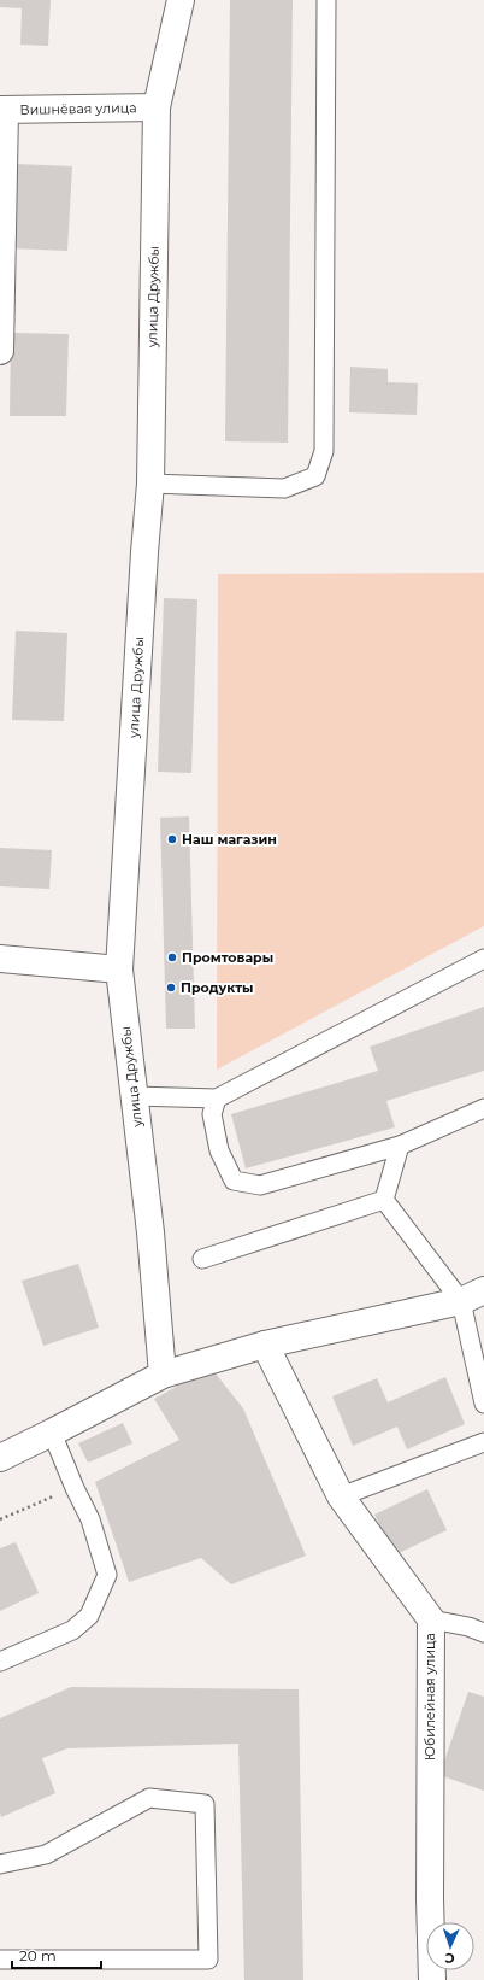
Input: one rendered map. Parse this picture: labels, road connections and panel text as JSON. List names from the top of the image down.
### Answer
{
  "streets": {
    "street": ["Вишнёвая улица", "улица Дружбы", "Юбилейная улица"]
  },
  "crossings": [
    ["Вишнёвая улица", "улица Дружбы"]
  ],
  "places": ["Наш магазин", "Промтовары", "Продукты"],
  "scale_bar": "20 m",
  "north": "bottom"
}
